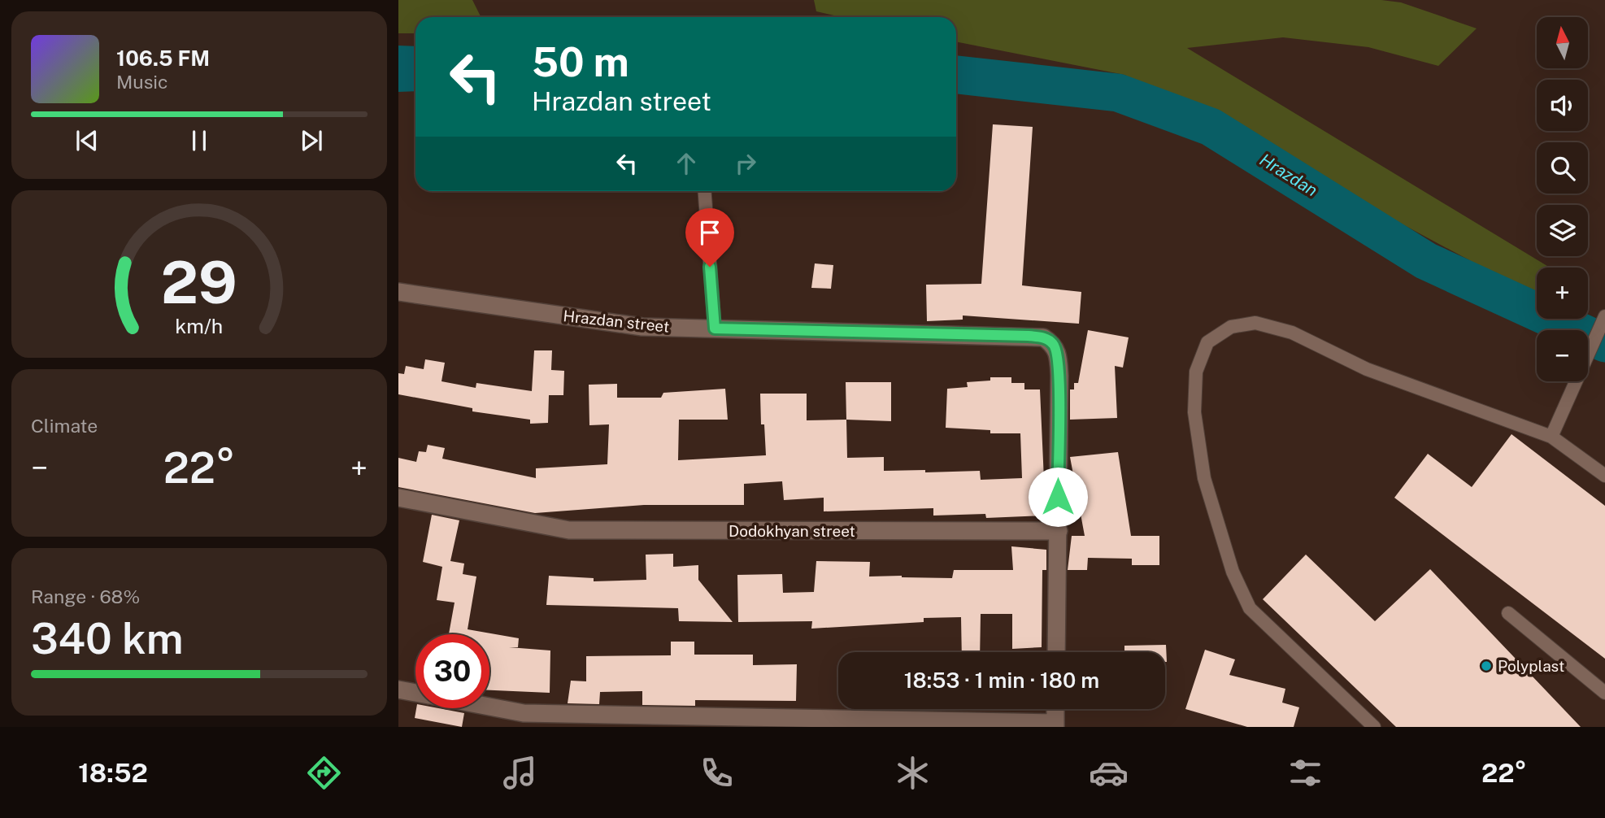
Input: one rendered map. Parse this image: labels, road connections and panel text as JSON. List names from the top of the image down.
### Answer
{
  "streets": {
    "street": ["Hrazdan street", "Dodokhyan street"]
  },
  "crossings": [
    ["Hrazdan street", "Dodokhyan street"]
  ],
  "water": ["Hrazdan"],
  "places": ["Polyplast"],
  "north": "top",
  "page": {
    "map_buttons": ["+", "−"],
    "turn": ["50 m", "Hrazdan street"],
    "song": ["106.5 FM", "Music"],
    "tile": [
      "Climate",
      ["Range · 68%", "340 km"]
    ],
    "heat": ["−", "22°", "+"],
    "limit": "30",
    "trip": "18:53 · 1 min · 180 m",
    "tabs": ["18:52", "22°"],
    "gauge": ["29", "km/h"]
  }
}
